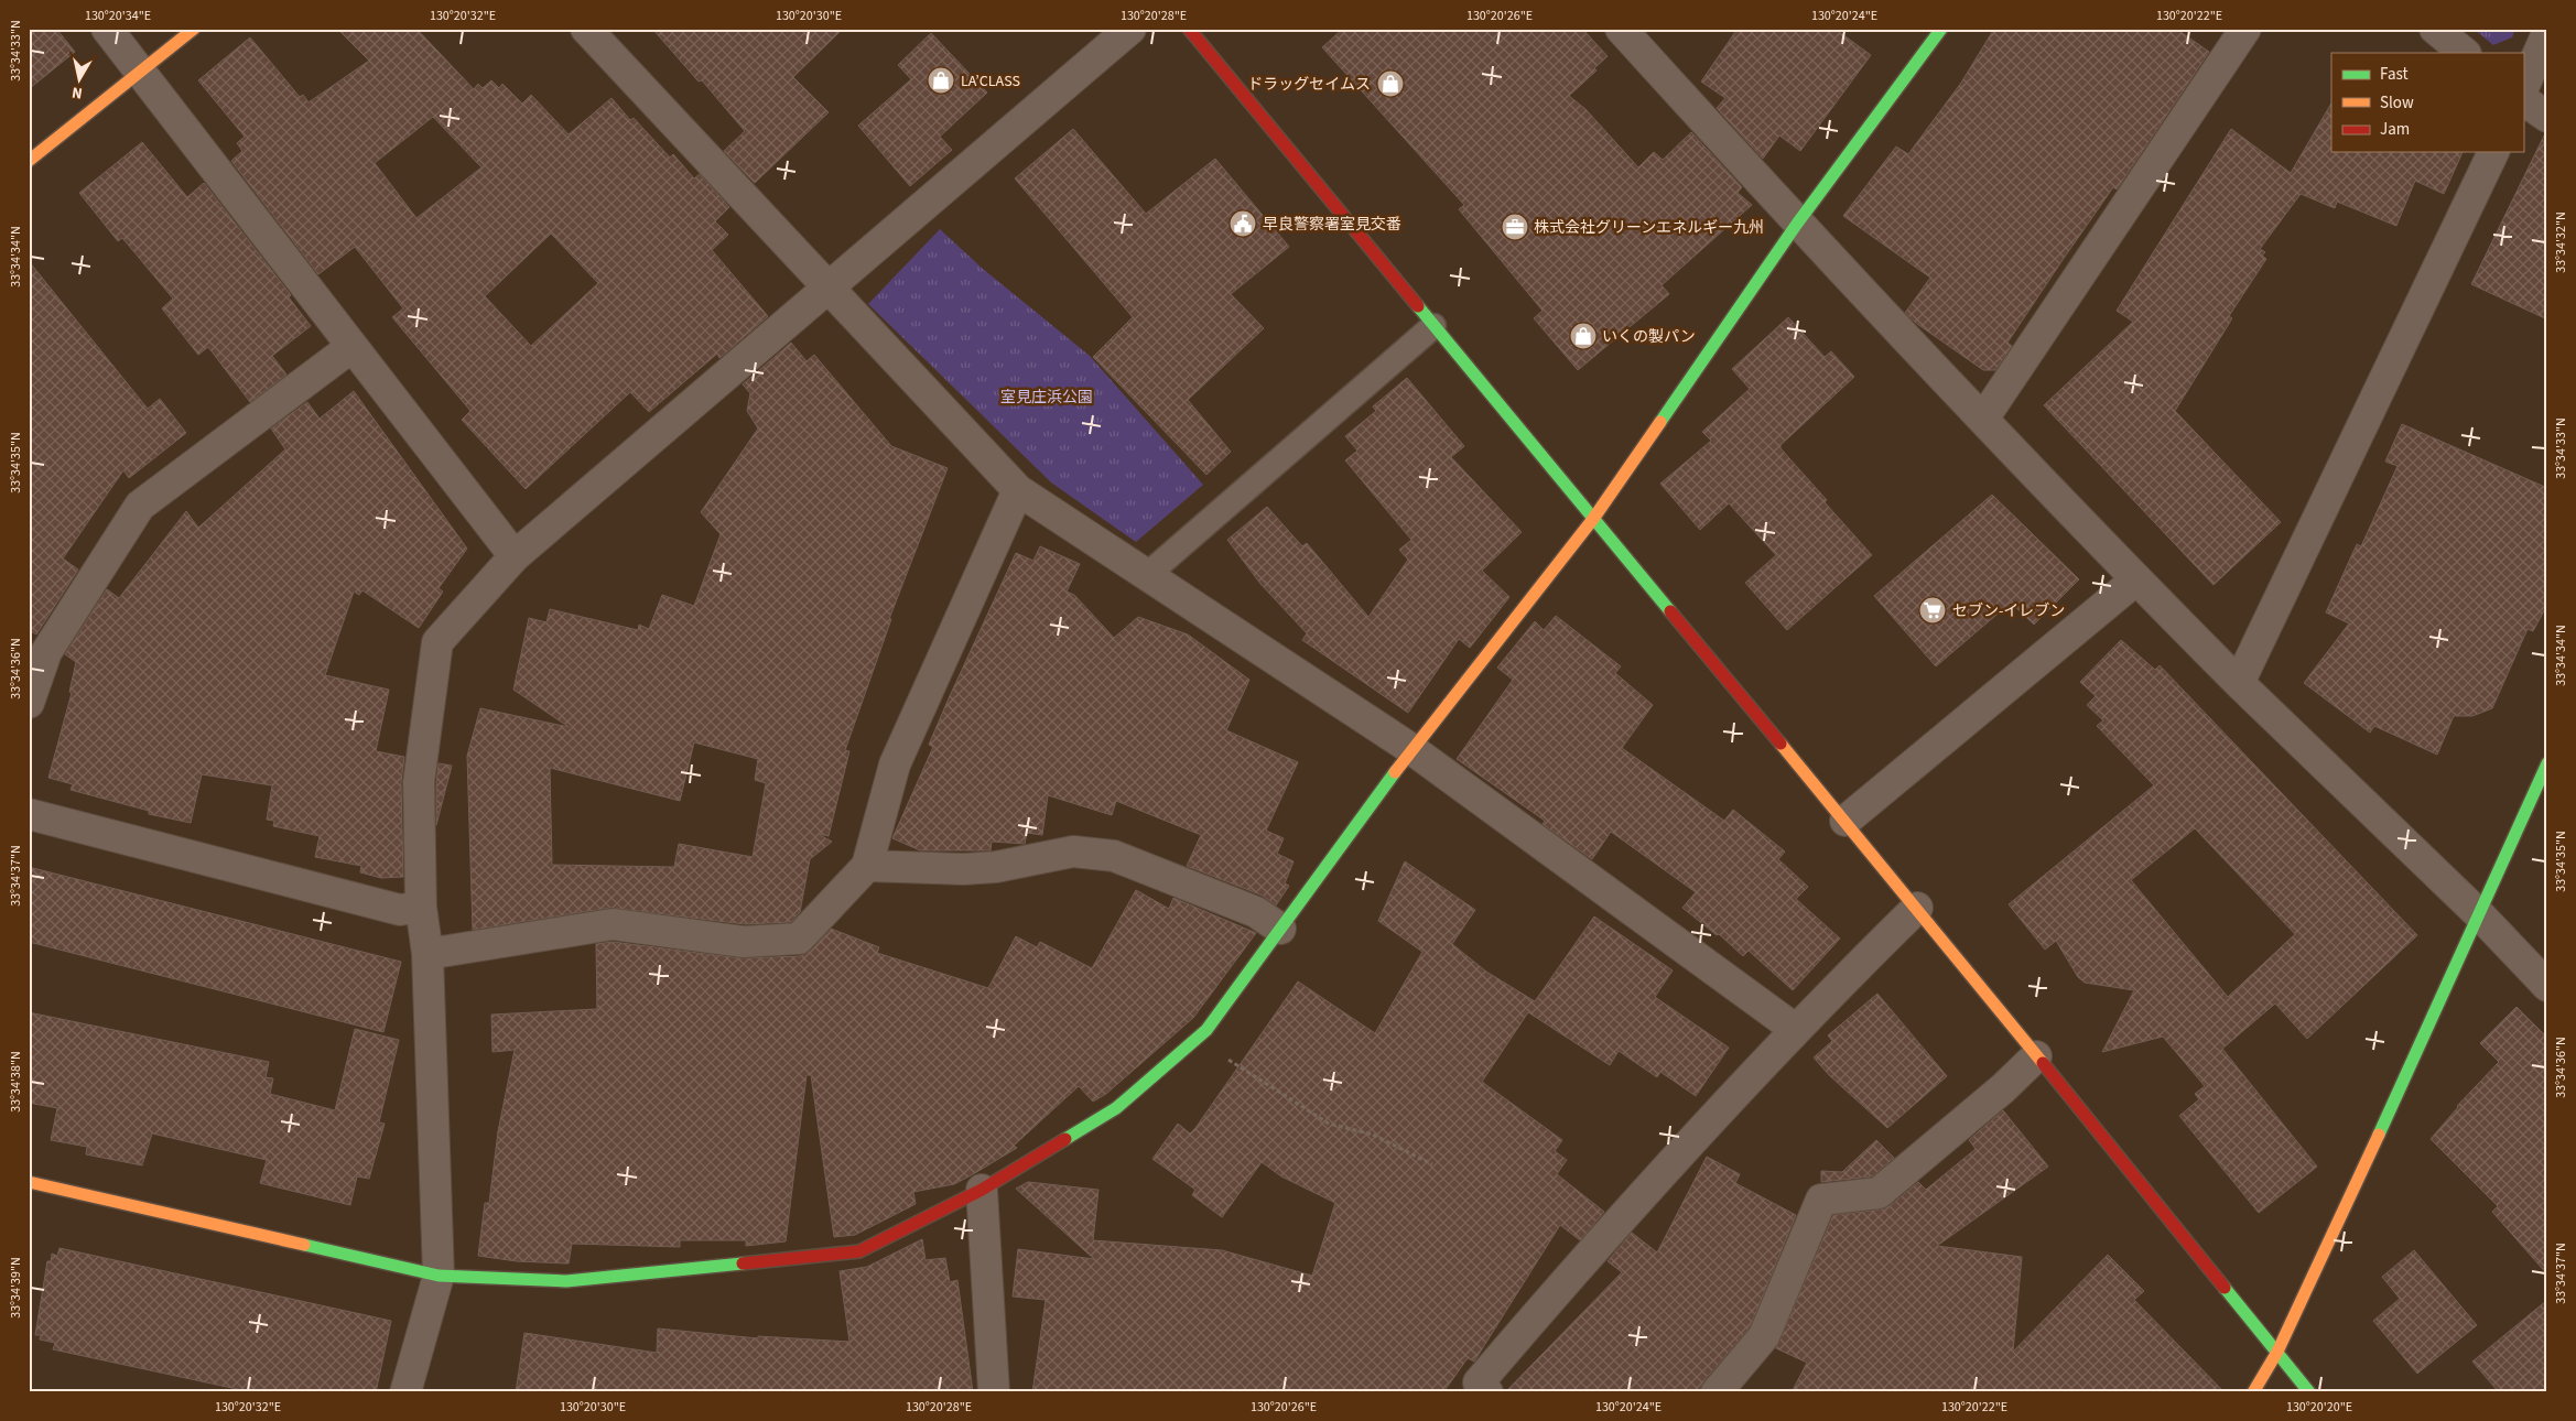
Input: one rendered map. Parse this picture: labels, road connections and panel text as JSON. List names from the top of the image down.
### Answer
{
  "parks": ["室見庄浜公園"],
  "places": {
    "shop": ["LA’CLASS", "ドラッグセイムス", "いくの製パン"],
    "public building": ["早良警察署室見交番"],
    "office": ["株式会社グリーンエネルギー九州"],
    "supermarket": ["セブン-イレブン"]
  },
  "legend": ["Fast", "Slow", "Jam"],
  "north": "bottom",
  "coordinates": [
    "130°20'34\"E",
    "130°20'32\"E",
    "130°20'30\"E",
    "130°20'28\"E",
    "130°20'26\"E",
    "130°20'24\"E",
    "130°20'22\"E",
    "33°34'33\"N",
    "33°34'32\"N",
    "33°34'34\"N",
    "33°34'35\"N",
    "33°34'36\"N",
    "33°34'37\"N",
    "33°34'38\"N",
    "33°34'39\"N",
    "130°20'20\"E"
  ]
}
